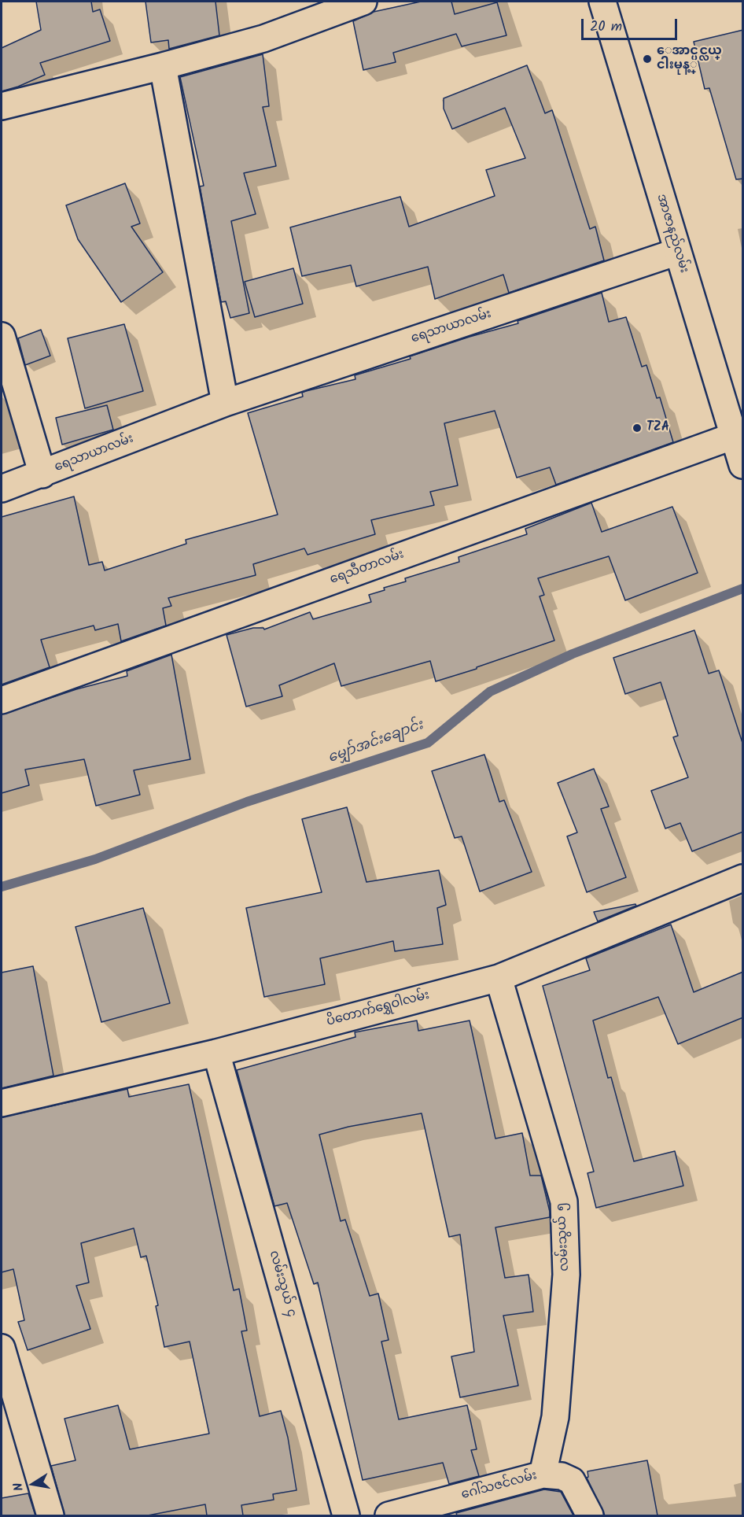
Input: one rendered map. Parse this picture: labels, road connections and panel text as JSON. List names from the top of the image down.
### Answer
{
  "streets": {
    "street": [
      "အာဇာနည်လမ်း",
      "ရေသာယာလမ်း",
      "ရေသီတာလမ်း",
      "ပိတောက်ရွှေဝါလမ်း",
      "လမ်းသွယ် ၅",
      "လမ်းသွယ် ၄",
      "ဂေါ်သဇင်လမ်း"
    ]
  },
  "crossings": [
    ["အာဇာနည်လမ်း", "ရေသာယာလမ်း"],
    ["အာဇာနည်လမ်း", "ရေသီတာလမ်း"],
    ["ပိတောက်ရွှေဝါလမ်း", "လမ်းသွယ် ၅"],
    ["ပိတောက်ရွှေဝါလမ်း", "လမ်းသွယ် ၄"],
    ["လမ်းသွယ် ၅", "ဂေါ်သဇင်လမ်း"]
  ],
  "water": ["မျှော်အင်းချောင်း"],
  "places": ["ေအာင္ပင္လယ္ ငါးမုန့္", "TZA"],
  "scale_bar": "20 m",
  "north": "left"
}
